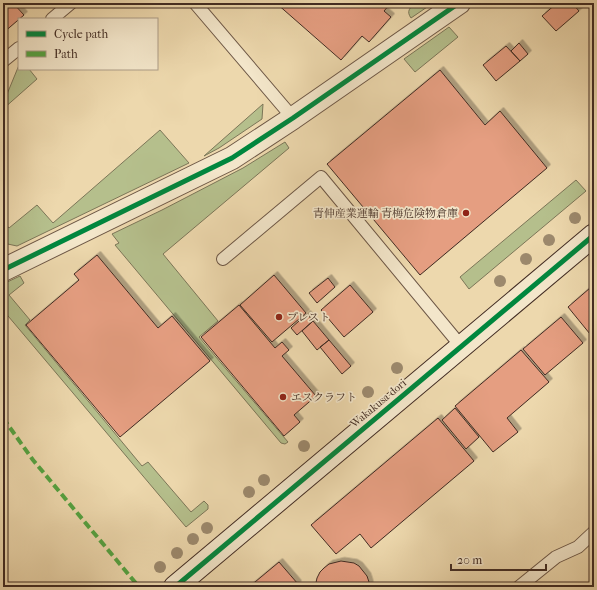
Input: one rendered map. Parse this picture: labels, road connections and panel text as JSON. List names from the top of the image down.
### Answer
{
  "streets": {
    "street": ["Wakakusa-dori"]
  },
  "places": ["青伸産業運輸 青梅危険物倉庫", "プレスト", "エスクラフト"],
  "legend": ["Cycle path", "Path"],
  "scale_bar": "20 m"
}
